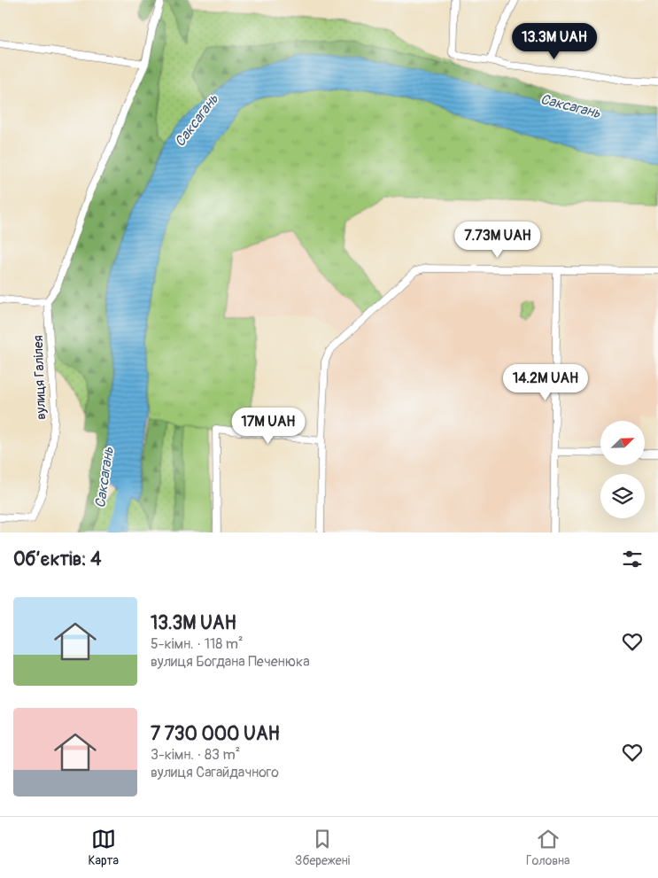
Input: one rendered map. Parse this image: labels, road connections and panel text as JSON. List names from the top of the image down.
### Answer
{
  "streets": {
    "street": ["вулиця Галілея"]
  },
  "water": ["Саксагань"],
  "north": "top right",
  "page": {
    "price": [
      "13.3M UAH",
      "7.73M UAH",
      "14.2M UAH",
      "17M UAH"
    ],
    "heading": "Об’єктів: 4",
    "list": [
      {
        "name": "13.3M UAH",
        "note": "5-кімн. · 118 m² · вулиця Богдана Печенюка"
      },
      {
        "name": "7 730 000 UAH",
        "note": "3-кімн. · 83 m² · вулиця Сагайдачного"
      }
    ],
    "tabs": ["Карта", "Збережені", "Головна"]
  }
}
